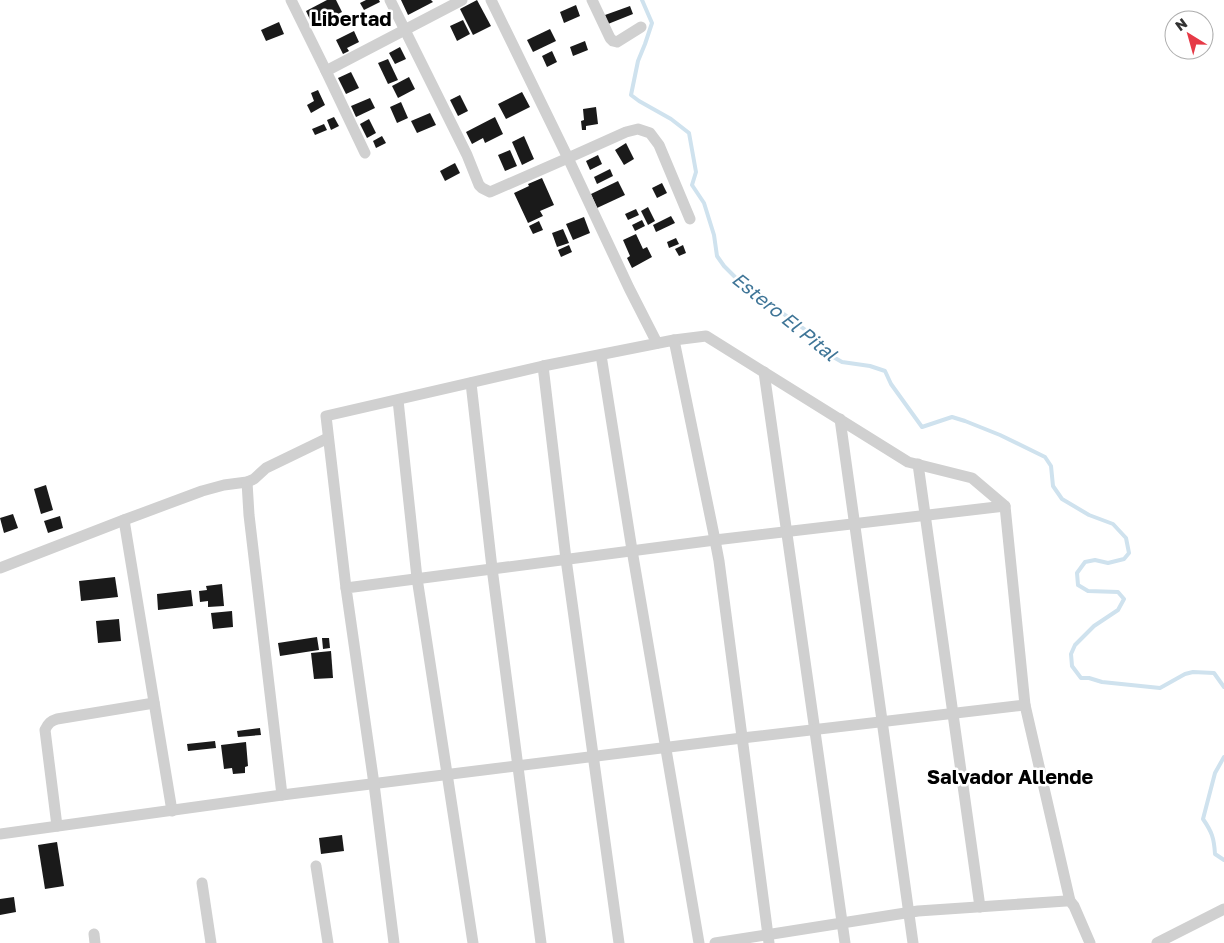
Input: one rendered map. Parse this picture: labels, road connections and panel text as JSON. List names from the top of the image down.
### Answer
{
  "districts": ["Libertad", "Salvador Allende"],
  "water": ["Estero El Pital"],
  "north": "top left"
}
